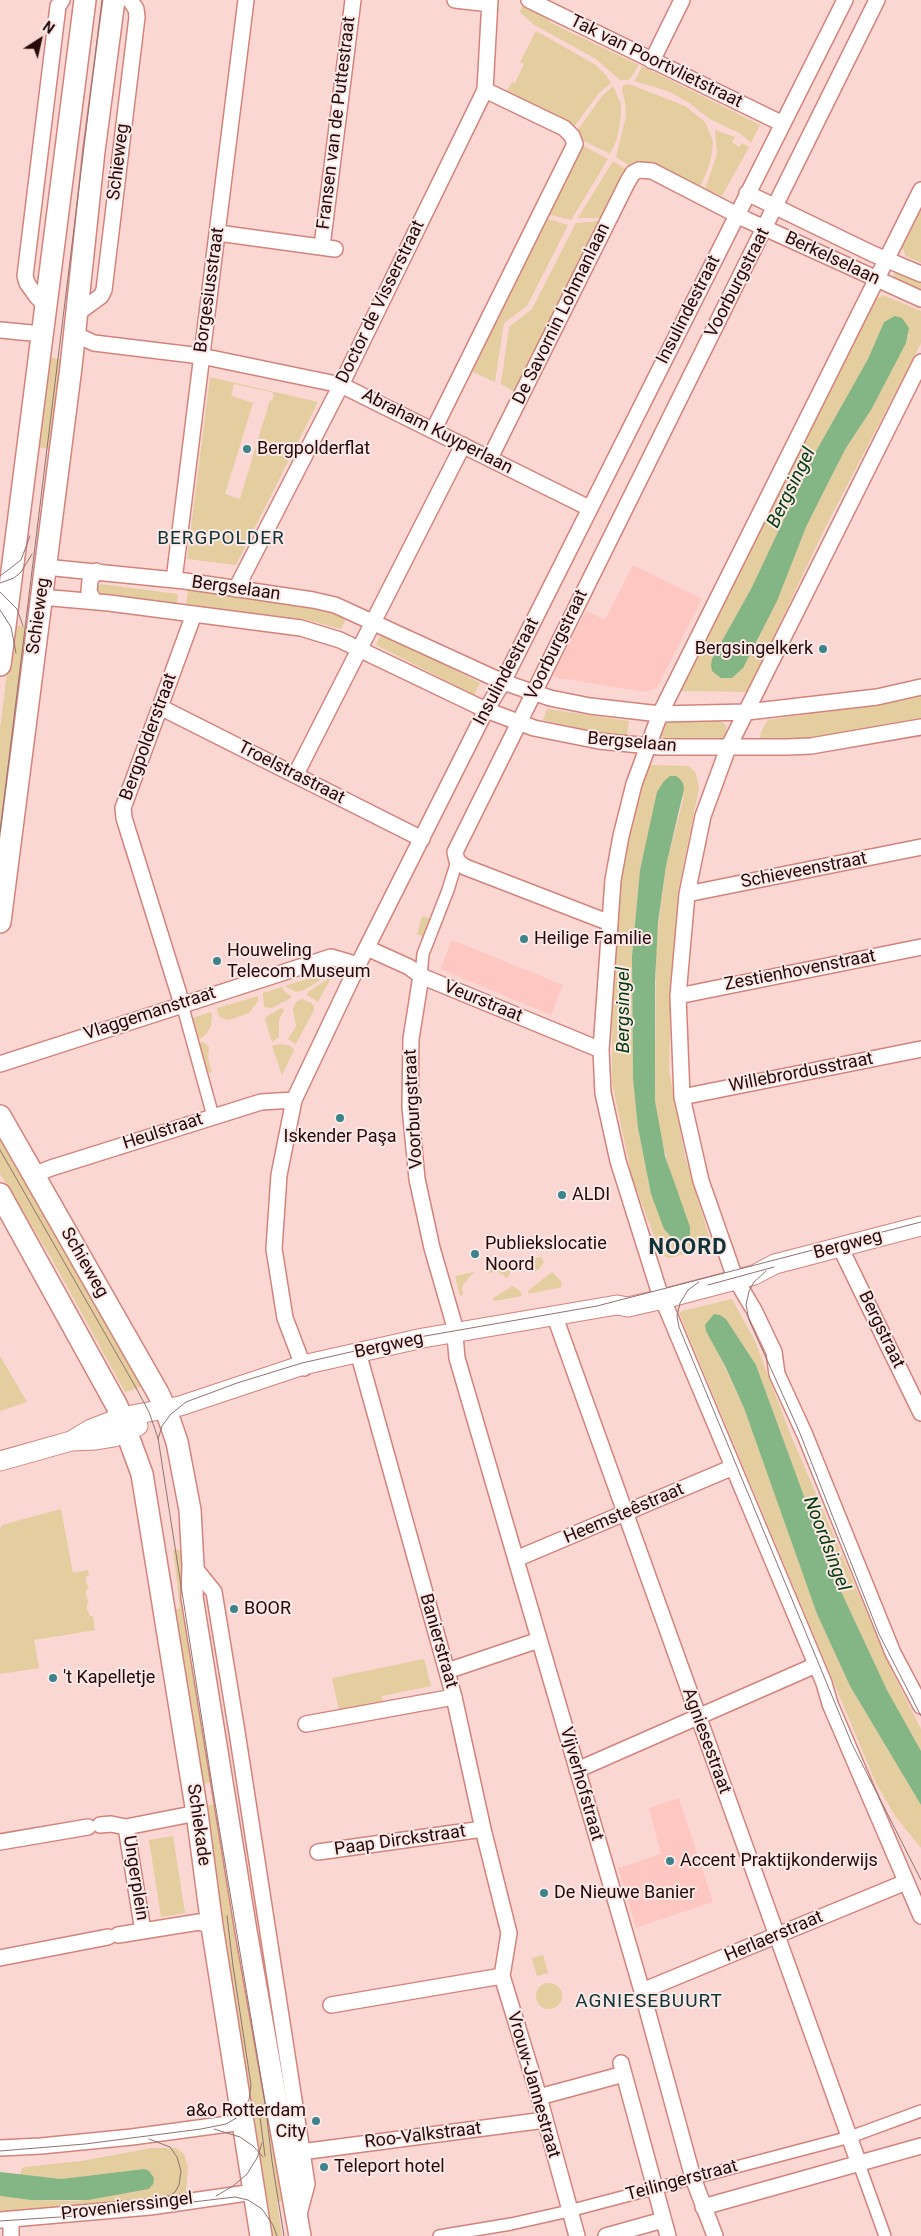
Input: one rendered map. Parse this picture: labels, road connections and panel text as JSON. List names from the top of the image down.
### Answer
{
  "streets": {
    "main road": ["Schieweg", "Bergselaan", "Schiekade"],
    "street": [
      "Tak van Poortvlietstraat",
      "Fransen van de Puttestraat",
      "Berkelselaan",
      "Voorburgstraat",
      "Borgesiusstraat",
      "Doctor de Visserstraat",
      "Insulindestraat",
      "De Savornin Lohmanlaan",
      "Abraham Kuyperlaan",
      "Bergpolderstraat",
      "Troelstrastraat",
      "Schieveenstraat",
      "Zestienhovenstraat",
      "Veurstraat",
      "Vlaggemanstraat",
      "Willebrordusstraat",
      "Heulstraat",
      "Bergweg",
      "Bergstraat",
      "Heemsteêstraat",
      "Banierstraat",
      "Agniesestraat",
      "Vijverhofstraat",
      "Paap Dirckstraat",
      "Ungerplein",
      "Herlaerstraat",
      "Vrouw-Jannestraat",
      "Roo-Valkstraat",
      "Teilingerstraat",
      "Provenierssingel"
    ]
  },
  "crossings": [
    ["Tak van Poortvlietstraat", "Insulindestraat"],
    ["Fransen van de Puttestraat", "Borgesiusstraat"],
    ["Schieweg", "Abraham Kuyperlaan"],
    ["Schieweg", "Bergselaan"],
    ["Schieweg", "Heulstraat"],
    ["Schieweg", "Bergweg"],
    ["Schieweg", "Schiekade"],
    ["Berkelselaan", "Voorburgstraat"],
    ["Berkelselaan", "Insulindestraat"],
    ["Berkelselaan", "De Savornin Lohmanlaan"],
    ["Voorburgstraat", "Bergselaan"],
    ["Voorburgstraat", "Veurstraat"],
    ["Voorburgstraat", "Bergweg"],
    ["Voorburgstraat", "Vijverhofstraat"],
    ["Borgesiusstraat", "Abraham Kuyperlaan"],
    ["Borgesiusstraat", "Bergselaan"],
    ["Doctor de Visserstraat", "Abraham Kuyperlaan"],
    ["Doctor de Visserstraat", "Bergselaan"],
    ["Insulindestraat", "Abraham Kuyperlaan"],
    ["Insulindestraat", "Bergselaan"],
    ["Insulindestraat", "Troelstrastraat"],
    ["Insulindestraat", "Veurstraat"],
    ["Insulindestraat", "Vlaggemanstraat"],
    ["Insulindestraat", "Heulstraat"],
    ["Insulindestraat", "Bergweg"],
    ["De Savornin Lohmanlaan", "Abraham Kuyperlaan"],
    ["Bergselaan", "Bergpolderstraat"],
    ["Bergpolderstraat", "Troelstrastraat"],
    ["Bergpolderstraat", "Vlaggemanstraat"],
    ["Bergweg", "Bergstraat"],
    ["Bergweg", "Banierstraat"],
    ["Bergweg", "Agniesestraat"],
    ["Bergweg", "Vijverhofstraat"],
    ["Bergweg", "Schiekade"],
    ["Heemsteêstraat", "Agniesestraat"],
    ["Heemsteêstraat", "Vijverhofstraat"],
    ["Banierstraat", "Paap Dirckstraat"],
    ["Banierstraat", "Vrouw-Jannestraat"],
    ["Agniesestraat", "Herlaerstraat"],
    ["Agniesestraat", "Teilingerstraat"],
    ["Vijverhofstraat", "Herlaerstraat"],
    ["Vijverhofstraat", "Teilingerstraat"],
    ["Schiekade", "Ungerplein"],
    ["Schiekade", "Roo-Valkstraat"],
    ["Schiekade", "Provenierssingel"],
    ["Vrouw-Jannestraat", "Roo-Valkstraat"],
    ["Vrouw-Jannestraat", "Teilingerstraat"]
  ],
  "districts": ["BERGPOLDER", "NOORD", "AGNIESEBUURT"],
  "water": ["Bergsingel", "Noordsingel"],
  "places": [
    "Bergpolderflat",
    "Bergsingelkerk",
    "Heilige Familie",
    "Houweling Telecom Museum",
    "Iskender Paşa",
    "ALDI",
    "Publiekslocatie Noord",
    "BOOR",
    "'t Kapelletje",
    "Accent Praktijkonderwijs",
    "De Nieuwe Banier",
    "a&o Rotterdam City",
    "Teleport hotel"
  ],
  "north": "top right"
}
